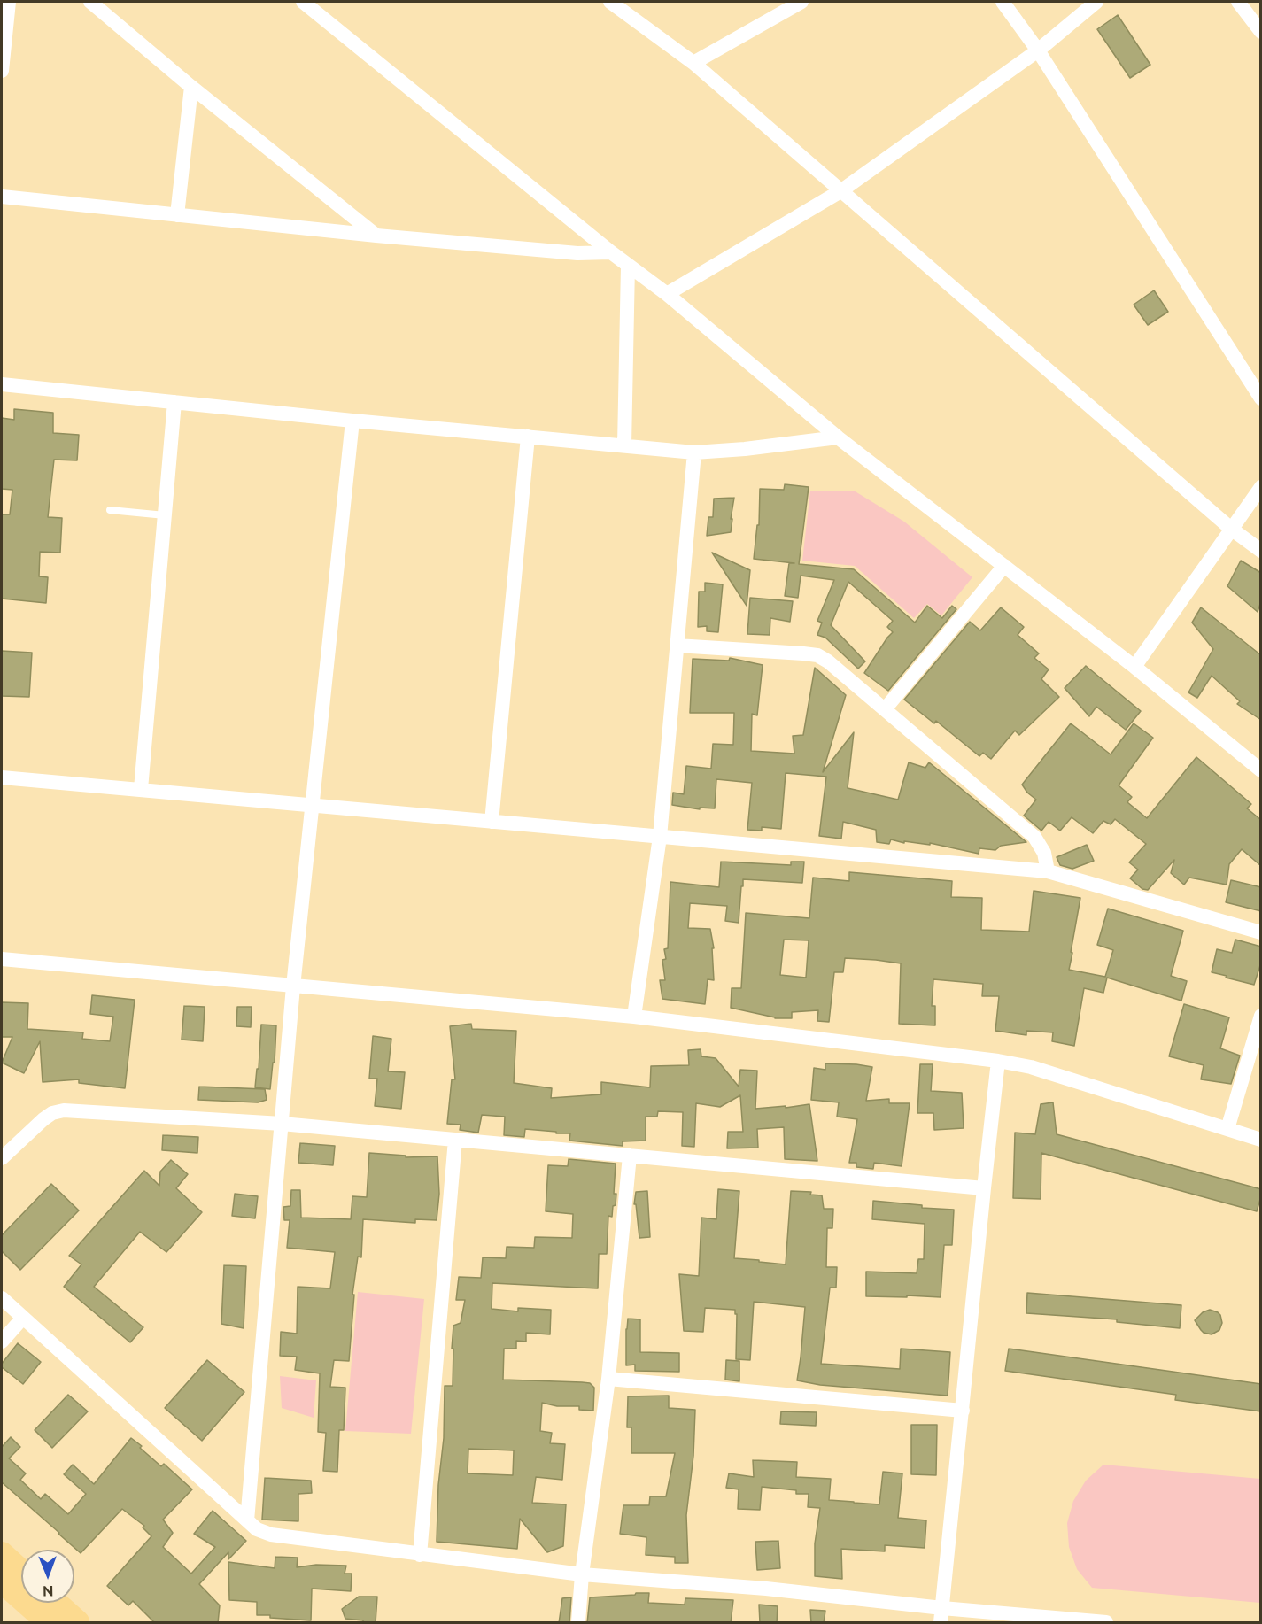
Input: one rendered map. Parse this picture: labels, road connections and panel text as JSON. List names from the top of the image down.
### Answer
{
  "north": "bottom"
}
